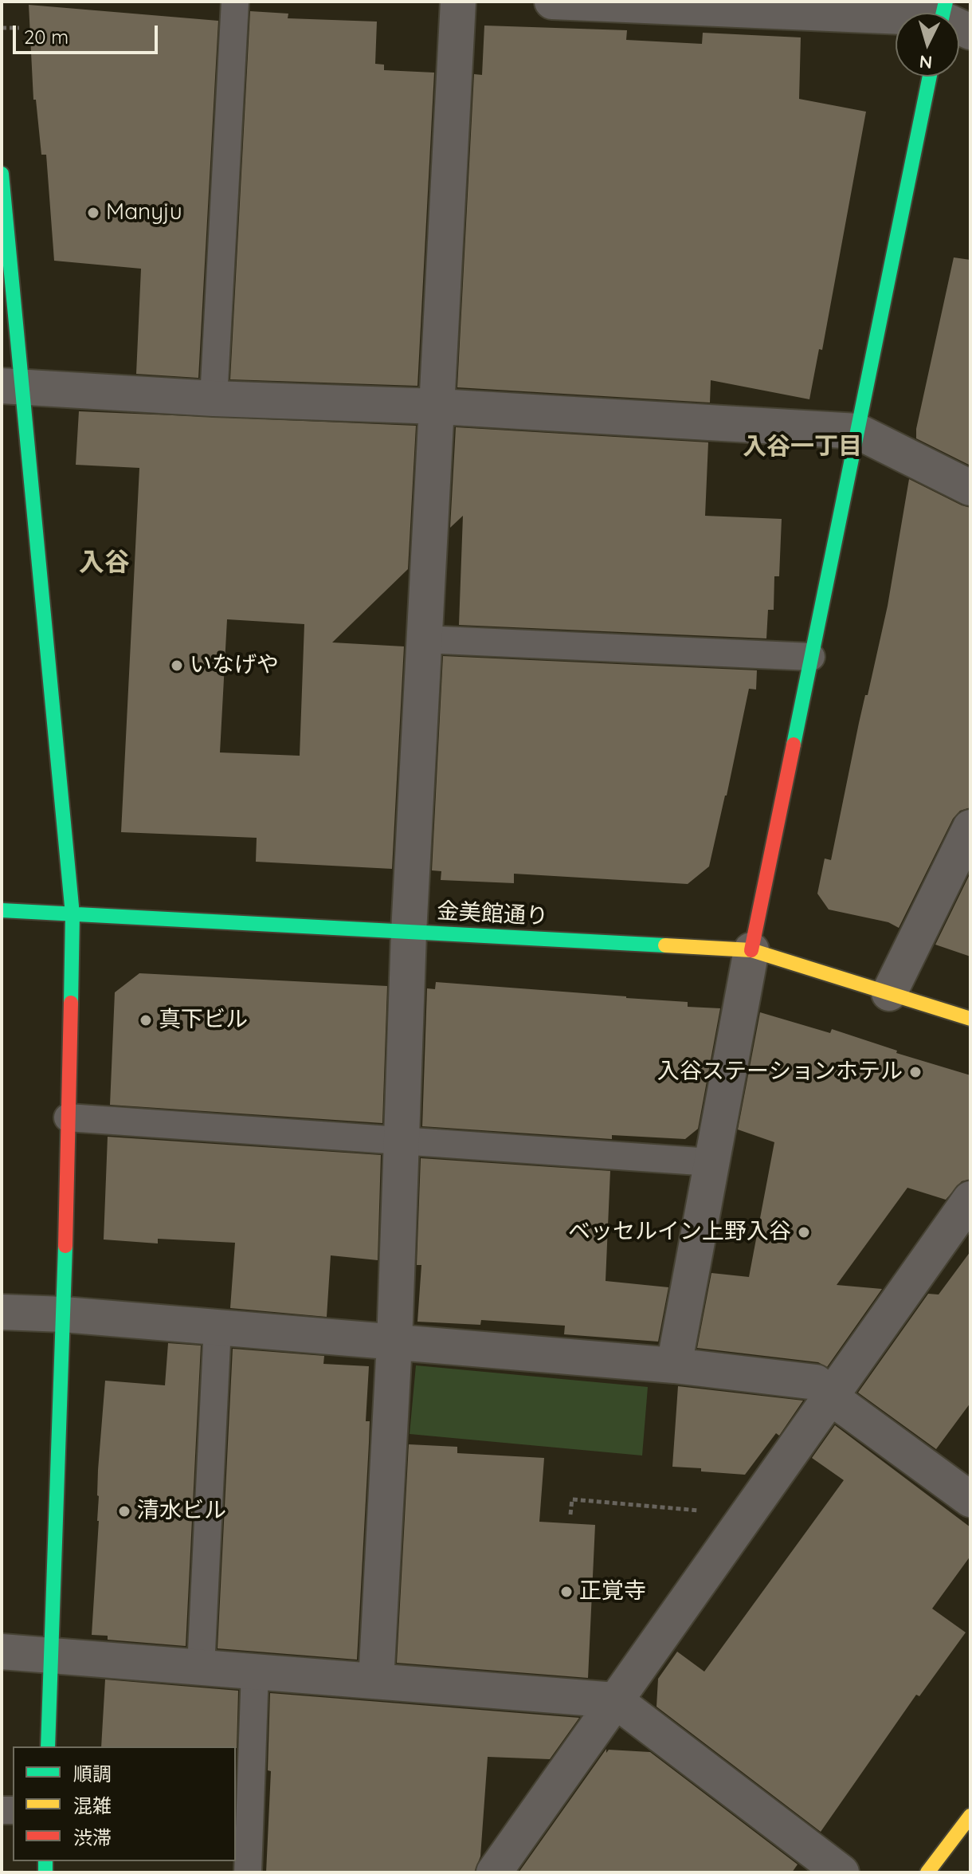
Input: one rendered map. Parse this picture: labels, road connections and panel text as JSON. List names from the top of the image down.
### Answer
{
  "streets": {
    "main road": ["金美館通り"]
  },
  "districts": ["入谷一丁目", "入谷"],
  "places": [
    "Manyju",
    "いなげや",
    "真下ビル",
    "入谷ステーションホテル",
    "ベッセルイン上野入谷",
    "清水ビル",
    "正覚寺"
  ],
  "legend": ["順調", "混雑", "渋滞"],
  "scale_bar": "20 m",
  "north": "bottom"
}
